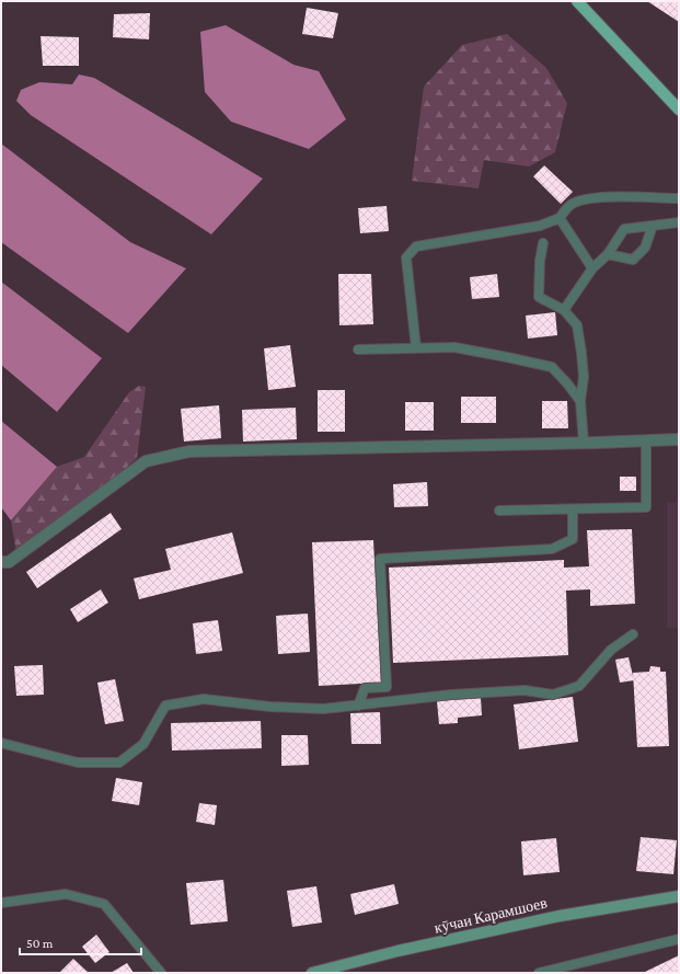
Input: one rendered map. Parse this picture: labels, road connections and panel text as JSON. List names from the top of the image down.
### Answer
{
  "streets": {
    "main road": ["кӯчаи Карамшоев"]
  },
  "scale_bar": "50 m"
}
